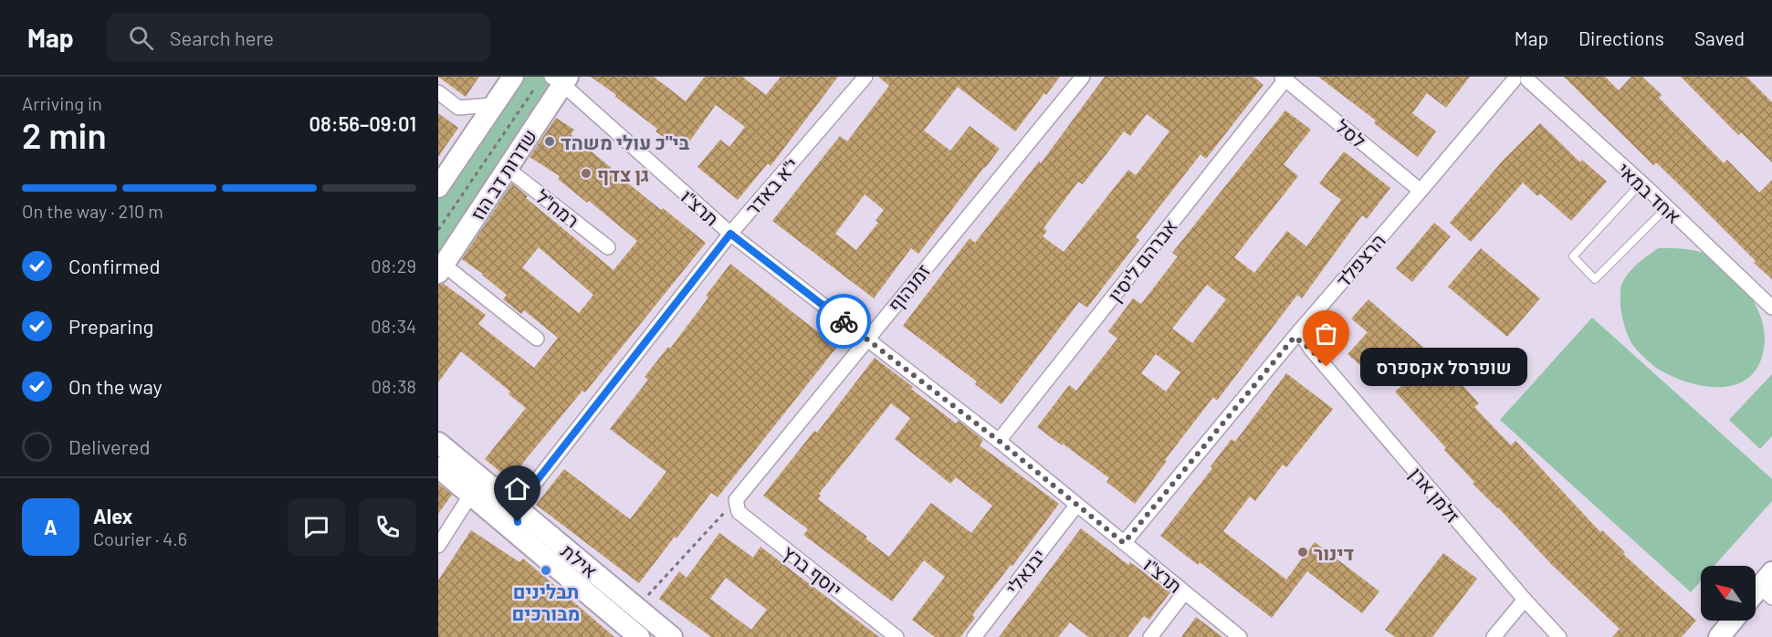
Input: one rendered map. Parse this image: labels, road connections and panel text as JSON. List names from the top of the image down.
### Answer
{
  "streets": {
    "street": [
      "לסל",
      "שדרות דב הוז",
      "י\"א באדר",
      "אחד במאי",
      "תרצ\"ו",
      "רמח\"ל",
      "אברהם ליסין",
      "הרצפלד",
      "זמנהוף",
      "זלמן ארן",
      "אילת",
      "יוסף ברץ",
      "יבנאלי"
    ]
  },
  "crossings": [
    ["לסל", "אברהם ליסין"],
    ["לסל", "הרצפלד"],
    ["שדרות דב הוז", "תרצ\"ו"],
    ["שדרות דב הוז", "רמח\"ל"],
    ["י\"א באדר", "תרצ\"ו"],
    ["י\"א באדר", "אילת"],
    ["אחד במאי", "הרצפלד"],
    ["תרצ\"ו", "אברהם ליסין"],
    ["תרצ\"ו", "הרצפלד"],
    ["תרצ\"ו", "זמנהוף"],
    ["תרצ\"ו", "יבנאלי"],
    ["הרצפלד", "זלמן ארן"],
    ["זמנהוף", "יוסף ברץ"]
  ],
  "places": [
    "בי\"כ עולי משהד",
    "גן צדף",
    "שופרסל אקספרס",
    "דינור",
    "תבלינים מבורכים"
  ],
  "north": "top left",
  "page": {
    "header": "Map",
    "search": "Search here",
    "nav": ["Map", "Directions", "Saved"],
    "heading": ["2 min", "Arriving in", "08:56–09:01"],
    "panel": ["Alex", "Courier · 4.6"],
    "bar": "On the way · 210 m",
    "list": [
      ["Confirmed", "08:29"],
      ["Preparing", "08:34"],
      ["On the way", "08:38"],
      "Delivered"
    ],
    "bubble": "שופרסל אקספרס",
    "round": "A"
  }
}
